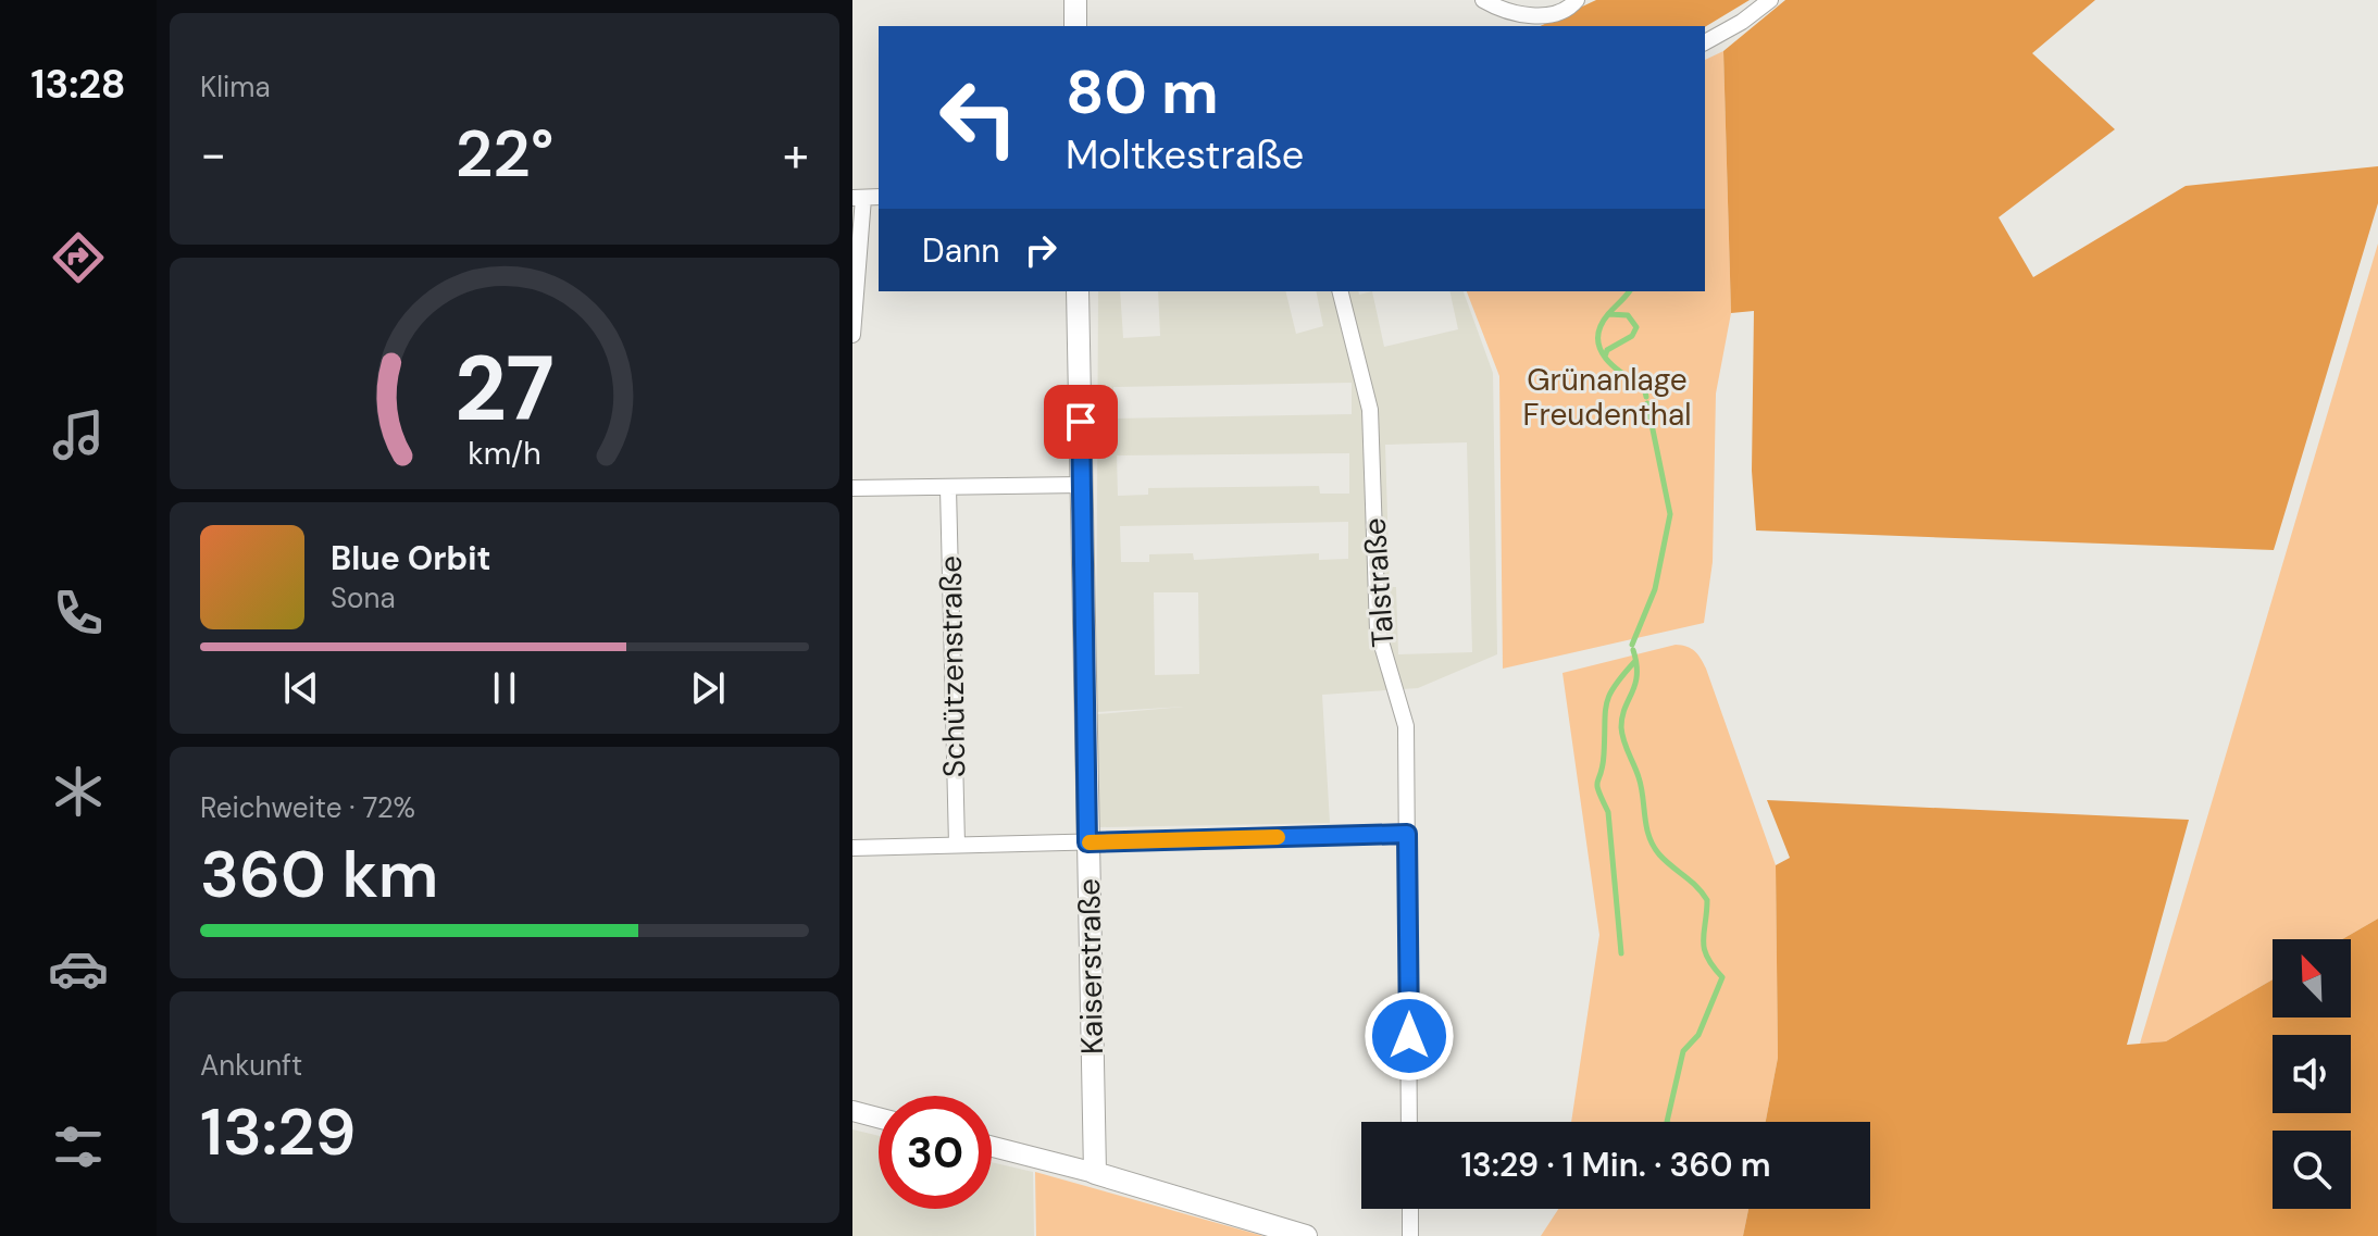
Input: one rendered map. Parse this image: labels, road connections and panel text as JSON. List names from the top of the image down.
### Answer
{
  "streets": {
    "main road": ["Kaiserstraße"],
    "street": ["Talstraße", "Schützenstraße"]
  },
  "parks": ["Grünanlage Freudenthal"],
  "north": "top left",
  "page": {
    "tabs": "13:28",
    "tile": [
      "Klima",
      ["Reichweite · 72%", "360 km"],
      ["Ankunft", "13:29"]
    ],
    "turn": ["80 m", "Moltkestraße"],
    "heat": ["−", "22°", "+"],
    "then": "Dann",
    "song": ["Blue Orbit", "Sona"],
    "limit": "30",
    "trip": "13:29 · 1 Min. · 360 m",
    "gauge": ["27", "km/h"]
  }
}
